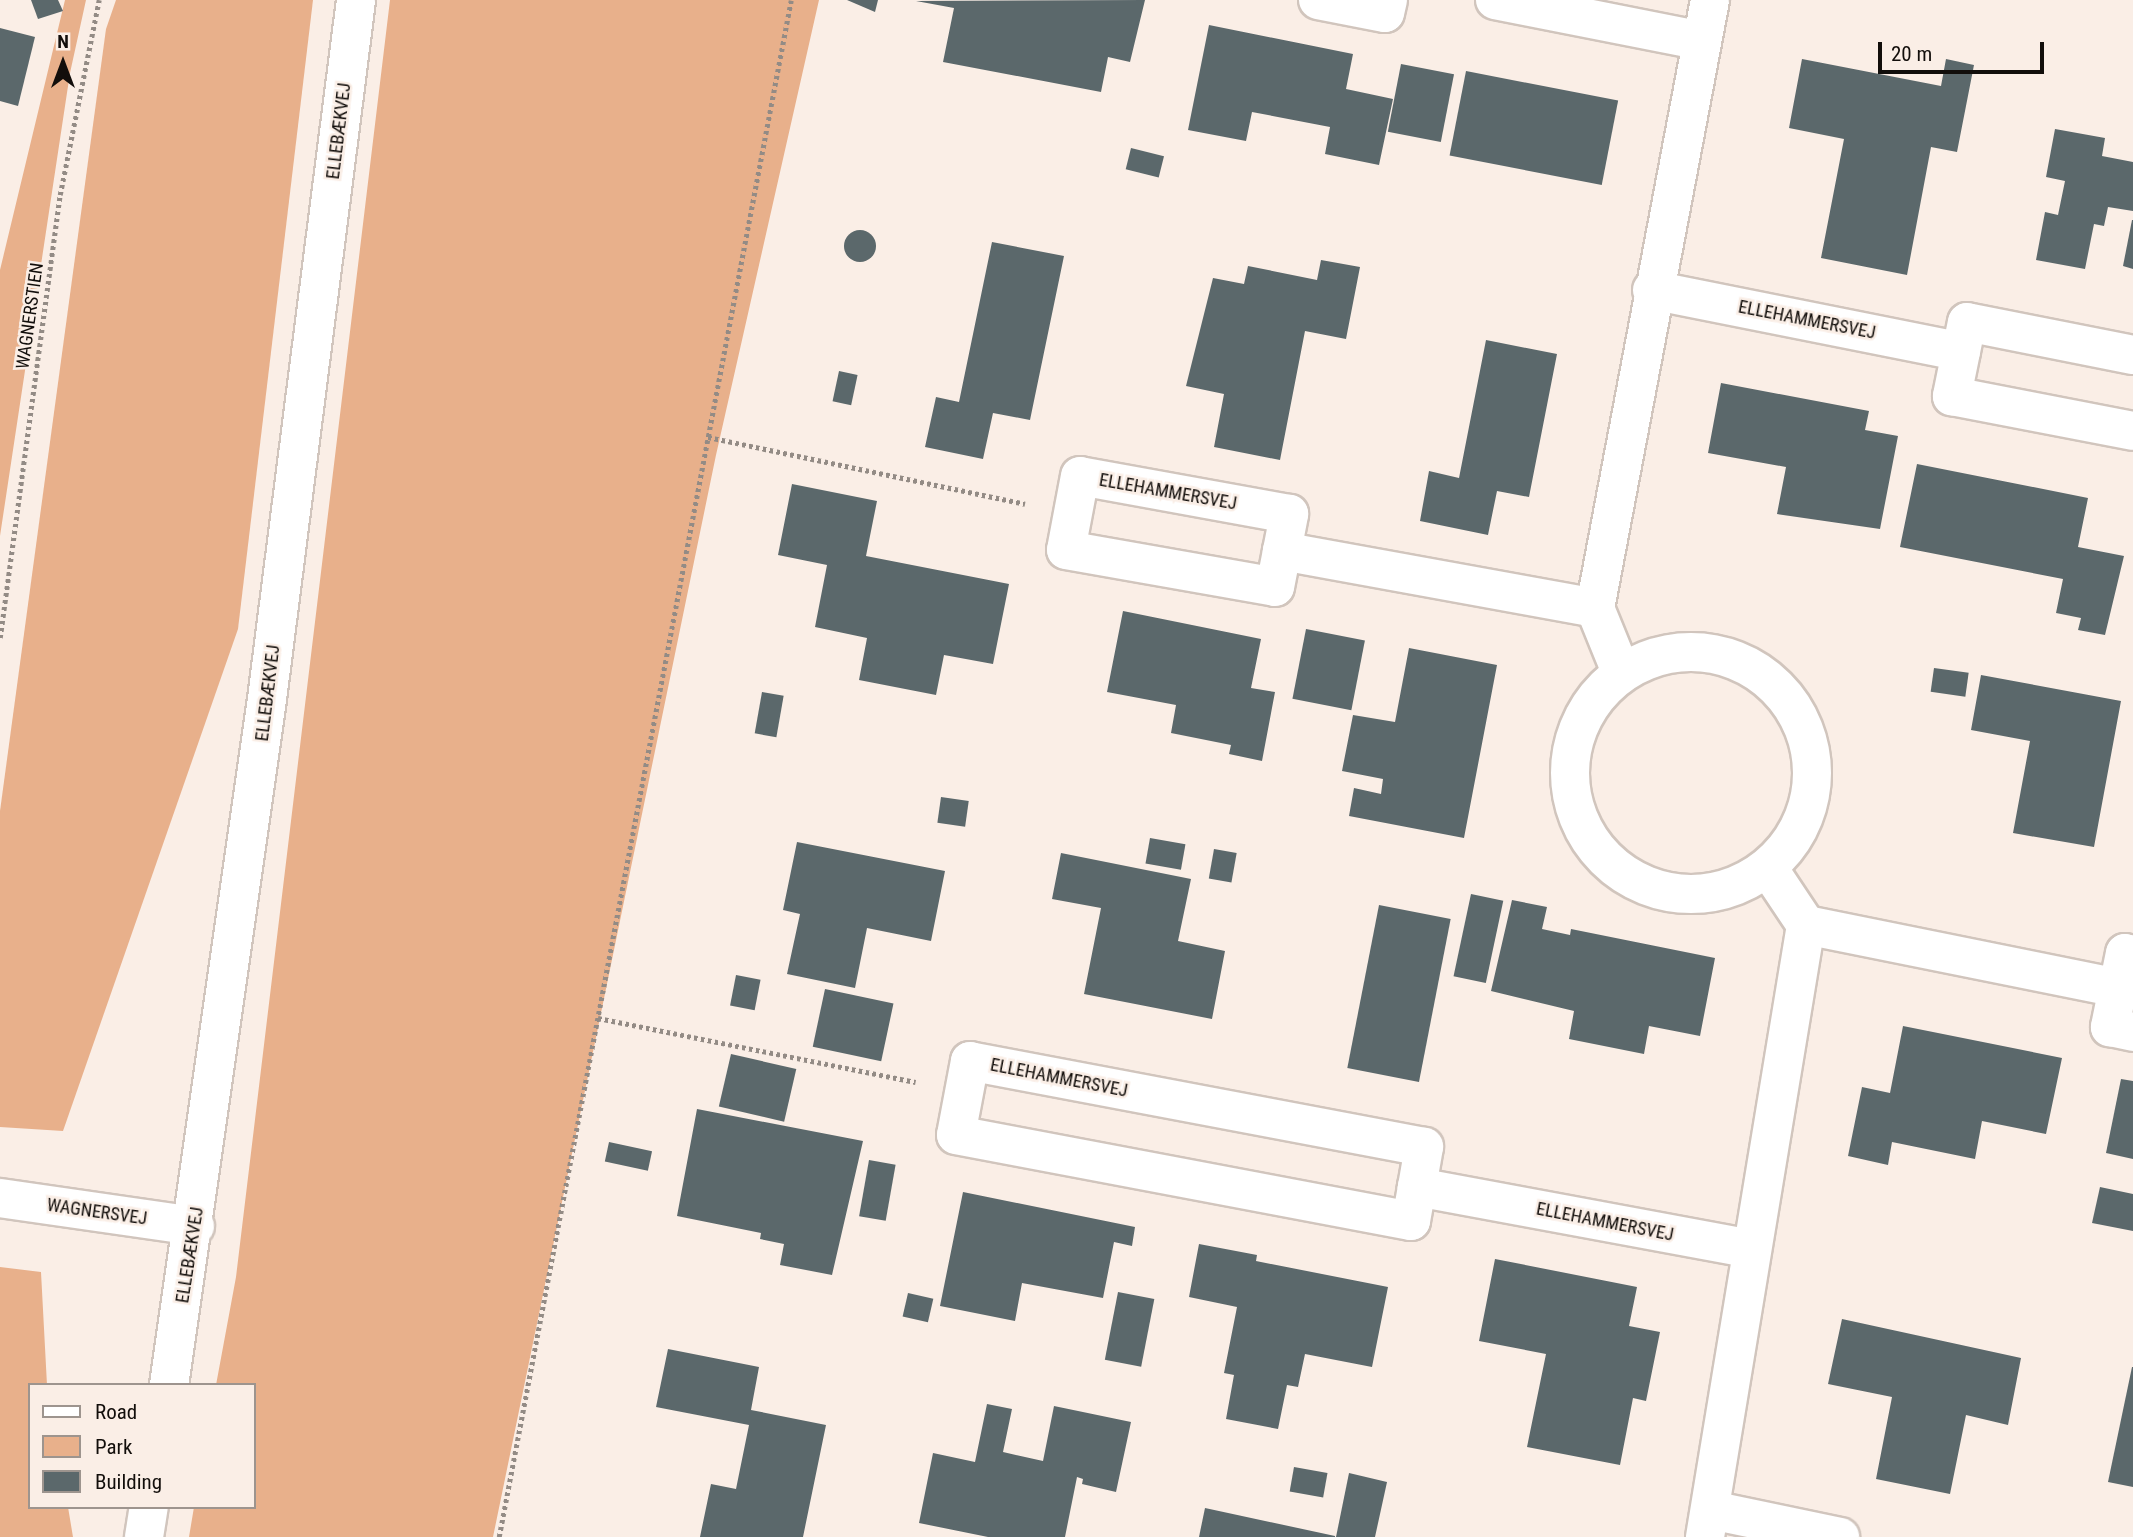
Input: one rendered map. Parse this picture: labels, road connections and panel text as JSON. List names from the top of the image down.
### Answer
{
  "streets": {
    "street": ["ELLEBÆKVEJ", "ELLEHAMMERSVEJ", "WAGNERSVEJ"],
    "path": ["WAGNERSTIEN"]
  },
  "crossings": [
    ["ELLEBÆKVEJ", "WAGNERSVEJ"]
  ],
  "legend": ["Road", "Park", "Building"],
  "scale_bar": "20 m",
  "north": "top"
}
